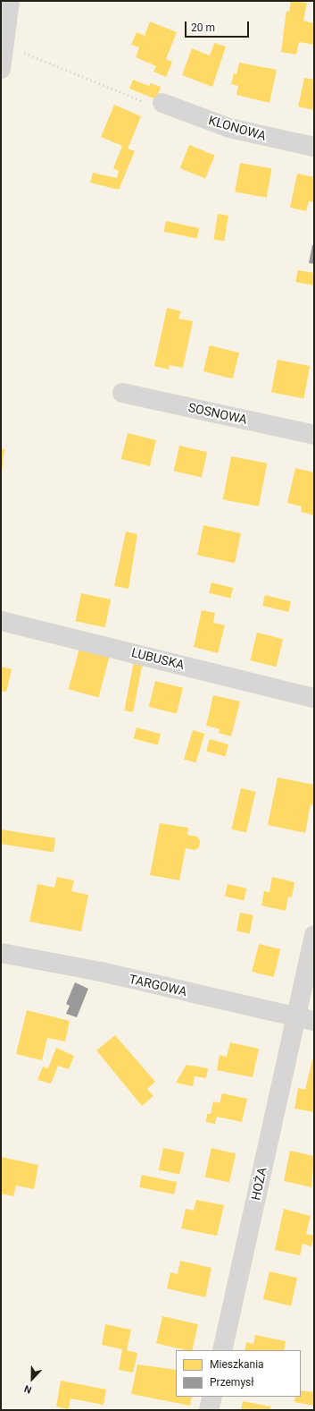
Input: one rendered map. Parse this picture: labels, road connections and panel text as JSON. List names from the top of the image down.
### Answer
{
  "streets": {
    "street": [
      "KLONOWA",
      "SOSNOWA",
      "LUBUSKA",
      "TARGOWA",
      "HOŻA"
    ]
  },
  "crossings": [
    ["TARGOWA", "HOŻA"]
  ],
  "legend": ["Mieszkania", "Przemysł"],
  "scale_bar": "20 m",
  "north": "bottom"
}
